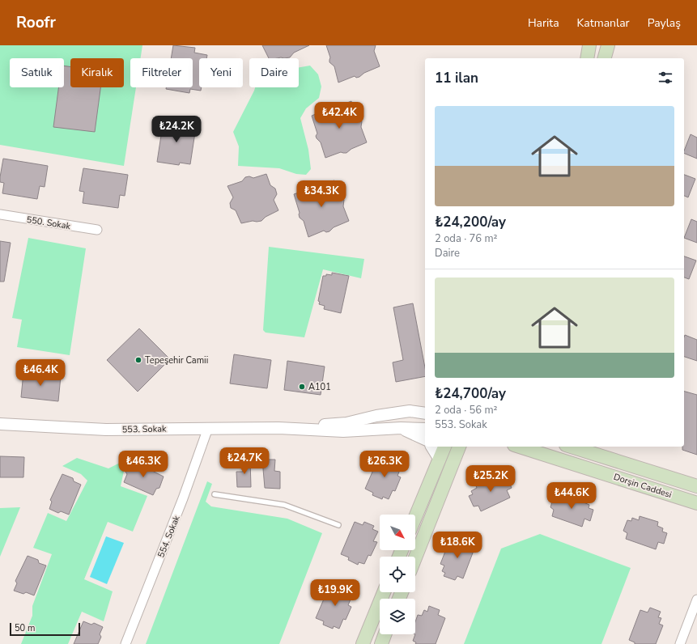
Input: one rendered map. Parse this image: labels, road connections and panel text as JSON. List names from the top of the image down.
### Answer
{
  "streets": {
    "main road": ["Dorşin Caddesi"],
    "street": ["550. Sokak", "553. Sokak", "554. Sokak"]
  },
  "crossings": [
    ["553. Sokak", "554. Sokak"]
  ],
  "places": ["Tepeşehir Camii", "A101"],
  "scale_bar": "50 m",
  "north": "bottom right",
  "page": {
    "header": "Roofr",
    "nav": ["Harita", "Katmanlar", "Paylaş"],
    "chip": [
      "Satılık",
      "Kiralık",
      "Filtreler",
      "Yeni",
      "Daire"
    ],
    "heading": "11 ilan",
    "list": [
      {
        "name": "₺24,200/ay",
        "note": "2 oda · 76 m² · Daire"
      },
      {
        "name": "₺24,700/ay",
        "note": "2 oda · 56 m² · 553. Sokak"
      }
    ],
    "price": [
      "₺42.4K",
      "₺24.2K",
      "₺34.3K",
      "₺46.4K",
      "₺24.7K",
      "₺46.3K",
      "₺26.3K",
      "₺25.2K",
      "₺44.6K",
      "₺18.6K",
      "₺19.9K"
    ],
    "scale": "50 m"
  }
}
